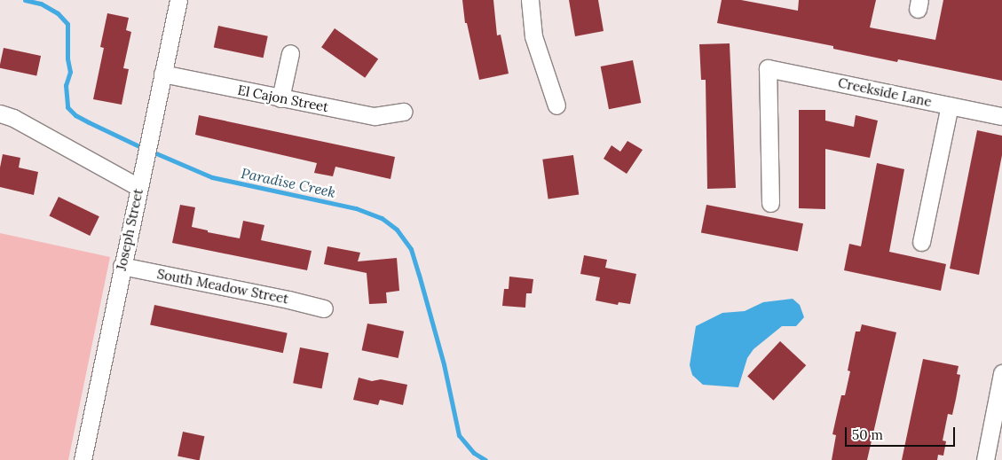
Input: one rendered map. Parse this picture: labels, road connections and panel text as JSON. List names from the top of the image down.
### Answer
{
  "streets": {
    "street": [
      "Creekside Lane",
      "El Cajon Street",
      "Joseph Street",
      "South Meadow Street"
    ]
  },
  "crossings": [
    ["El Cajon Street", "Joseph Street"],
    ["Joseph Street", "South Meadow Street"]
  ],
  "water": ["Paradise Creek"],
  "scale_bar": "50 m"
}
